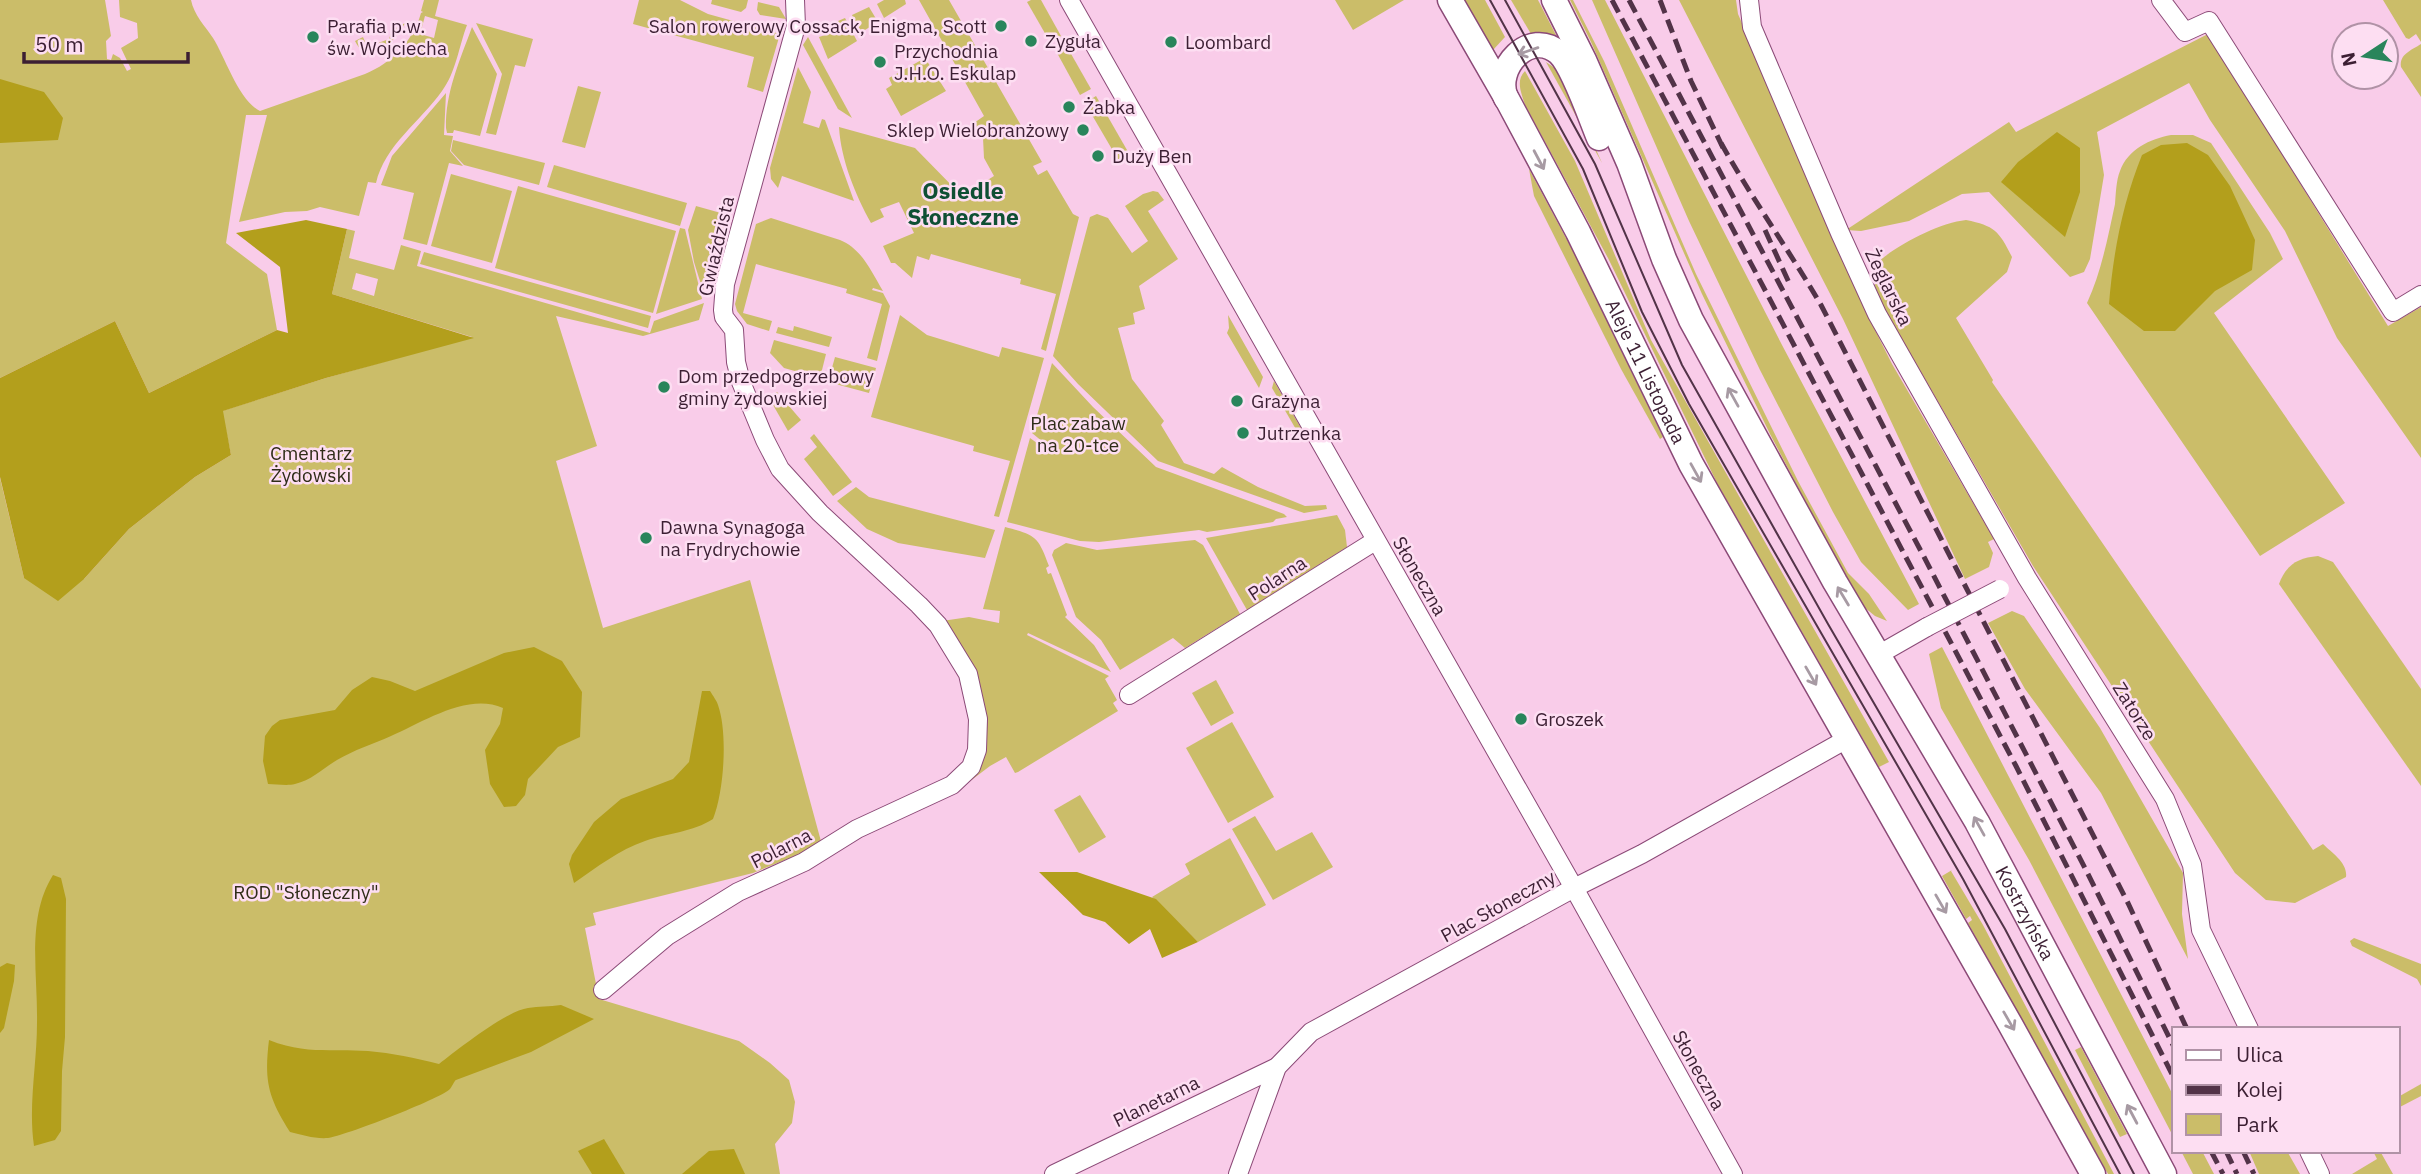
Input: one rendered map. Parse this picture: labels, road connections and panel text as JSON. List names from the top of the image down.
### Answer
{
  "streets": {
    "main road": ["Aleje 11 Listopada", "Kostrzyńska"],
    "street": [
      "Gwiaździsta",
      "Żeglarska",
      "Słoneczna",
      "Polarna",
      "Zatorze",
      "Plac Słoneczny",
      "Planetarna"
    ]
  },
  "crossings": [
    ["Gwiaździsta", "Polarna"],
    ["Żeglarska", "Zatorze"],
    ["Aleje 11 Listopada", "Plac Słoneczny"],
    ["Słoneczna", "Polarna"],
    ["Słoneczna", "Plac Słoneczny"],
    ["Plac Słoneczny", "Planetarna"]
  ],
  "districts": ["Osiedle Słoneczne"],
  "parks": ["Plac zabaw na 20-tce", "Cmentarz Żydowski", "ROD \"Słoneczny\""],
  "places": [
    "Salon rowerowy Cossack, Enigma, Scott",
    "Parafia p.w. św. Wojciecha",
    "Zyguła",
    "Loombard",
    "Przychodnia J.H.O. Eskulap",
    "Żabka",
    "Sklep Wielobranżowy",
    "Duży Ben",
    "Dom przedpogrzebowy gminy żydowskiej",
    "Grażyna",
    "Jutrzenka",
    "Dawna Synagoga na Frydrychowie",
    "Groszek"
  ],
  "legend": ["Ulica", "Kolej", "Park"],
  "scale_bar": "50 m",
  "north": "left"
}
